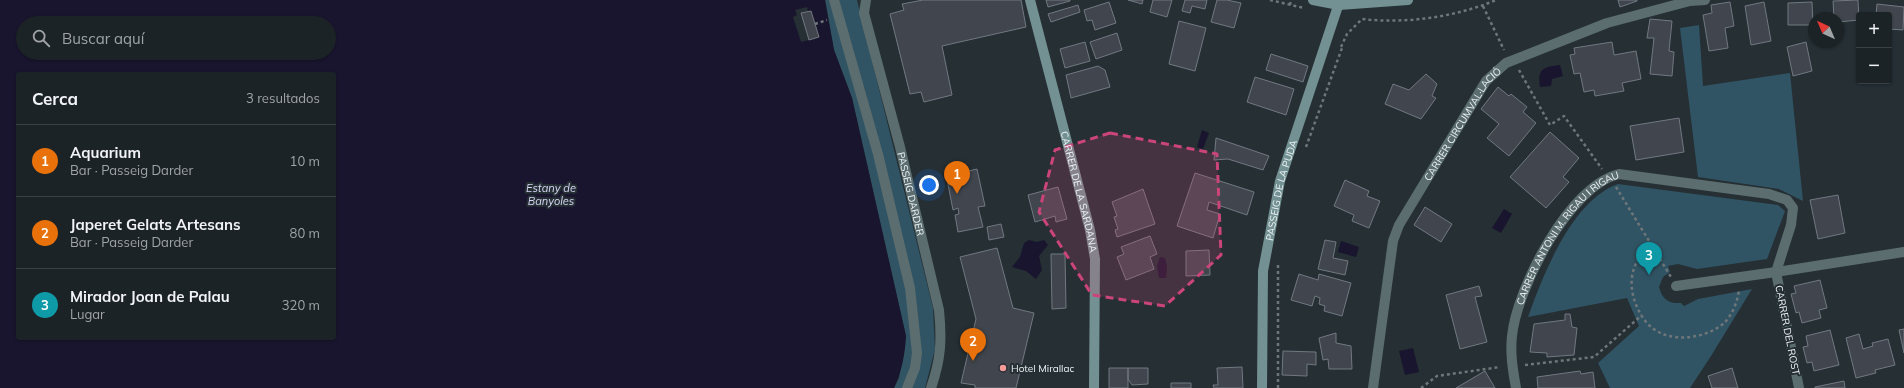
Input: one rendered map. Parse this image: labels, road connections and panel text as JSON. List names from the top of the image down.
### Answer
{
  "streets": {
    "main road": ["PASSEIG DE LA PUDA", "CARRER DE LA SARDANA"],
    "street": [
      "CARRER CIRCUMVAL·LACIÓ",
      "PASSEIG DARDER",
      "CARRER ANTONI M. RIGAU I RIGAU",
      "CARRER DEL ROST"
    ]
  },
  "crossings": [
    ["CARRER ANTONI M. RIGAU I RIGAU", "CARRER DEL ROST"]
  ],
  "water": ["Estany de Banyoles"],
  "places": ["Hotel Mirallac"],
  "north": "top left",
  "page": {
    "map_buttons": ["+", "−"],
    "search": "Buscar aquí",
    "heading": ["Cerca", "3 resultados"],
    "list": [
      {
        "mark": "1",
        "name": "Aquarium",
        "note": "Bar · Passeig Darder",
        "value": "10 m"
      },
      {
        "mark": "2",
        "name": "Japeret Gelats Artesans",
        "note": "Bar · Passeig Darder",
        "value": "80 m"
      },
      {
        "mark": "3",
        "name": "Mirador Joan de Palau",
        "note": "Lugar",
        "value": "320 m"
      }
    ],
    "pins": ["1", "3", "2"]
  }
}
